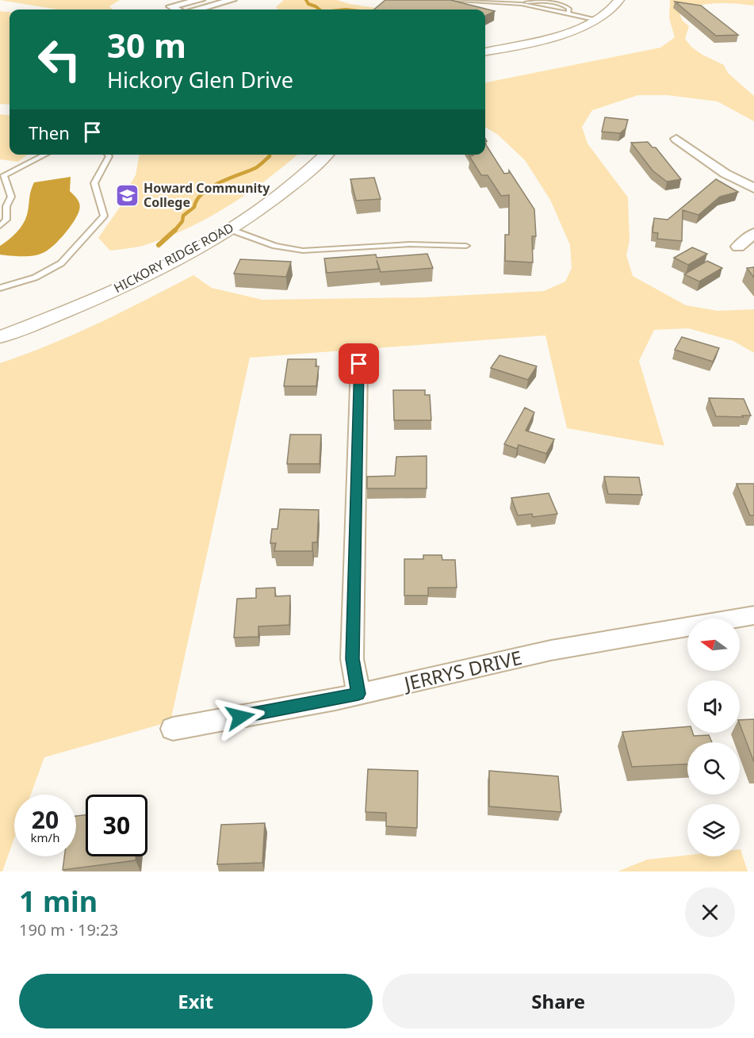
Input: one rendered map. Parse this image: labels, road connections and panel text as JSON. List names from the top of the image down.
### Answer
{
  "streets": {
    "street": ["HICKORY RIDGE ROAD", "JERRYS DRIVE"]
  },
  "places": {
    "school or university": ["Howard Community College"]
  },
  "north": "left",
  "page": {
    "turn": ["30 m", "Hickory Glen Drive"],
    "then": "Then",
    "speed": "20 km/h",
    "limit": "30",
    "heading": ["1 min", "190 m · 19:23"],
    "buttons": ["Exit", "Share"]
  }
}
